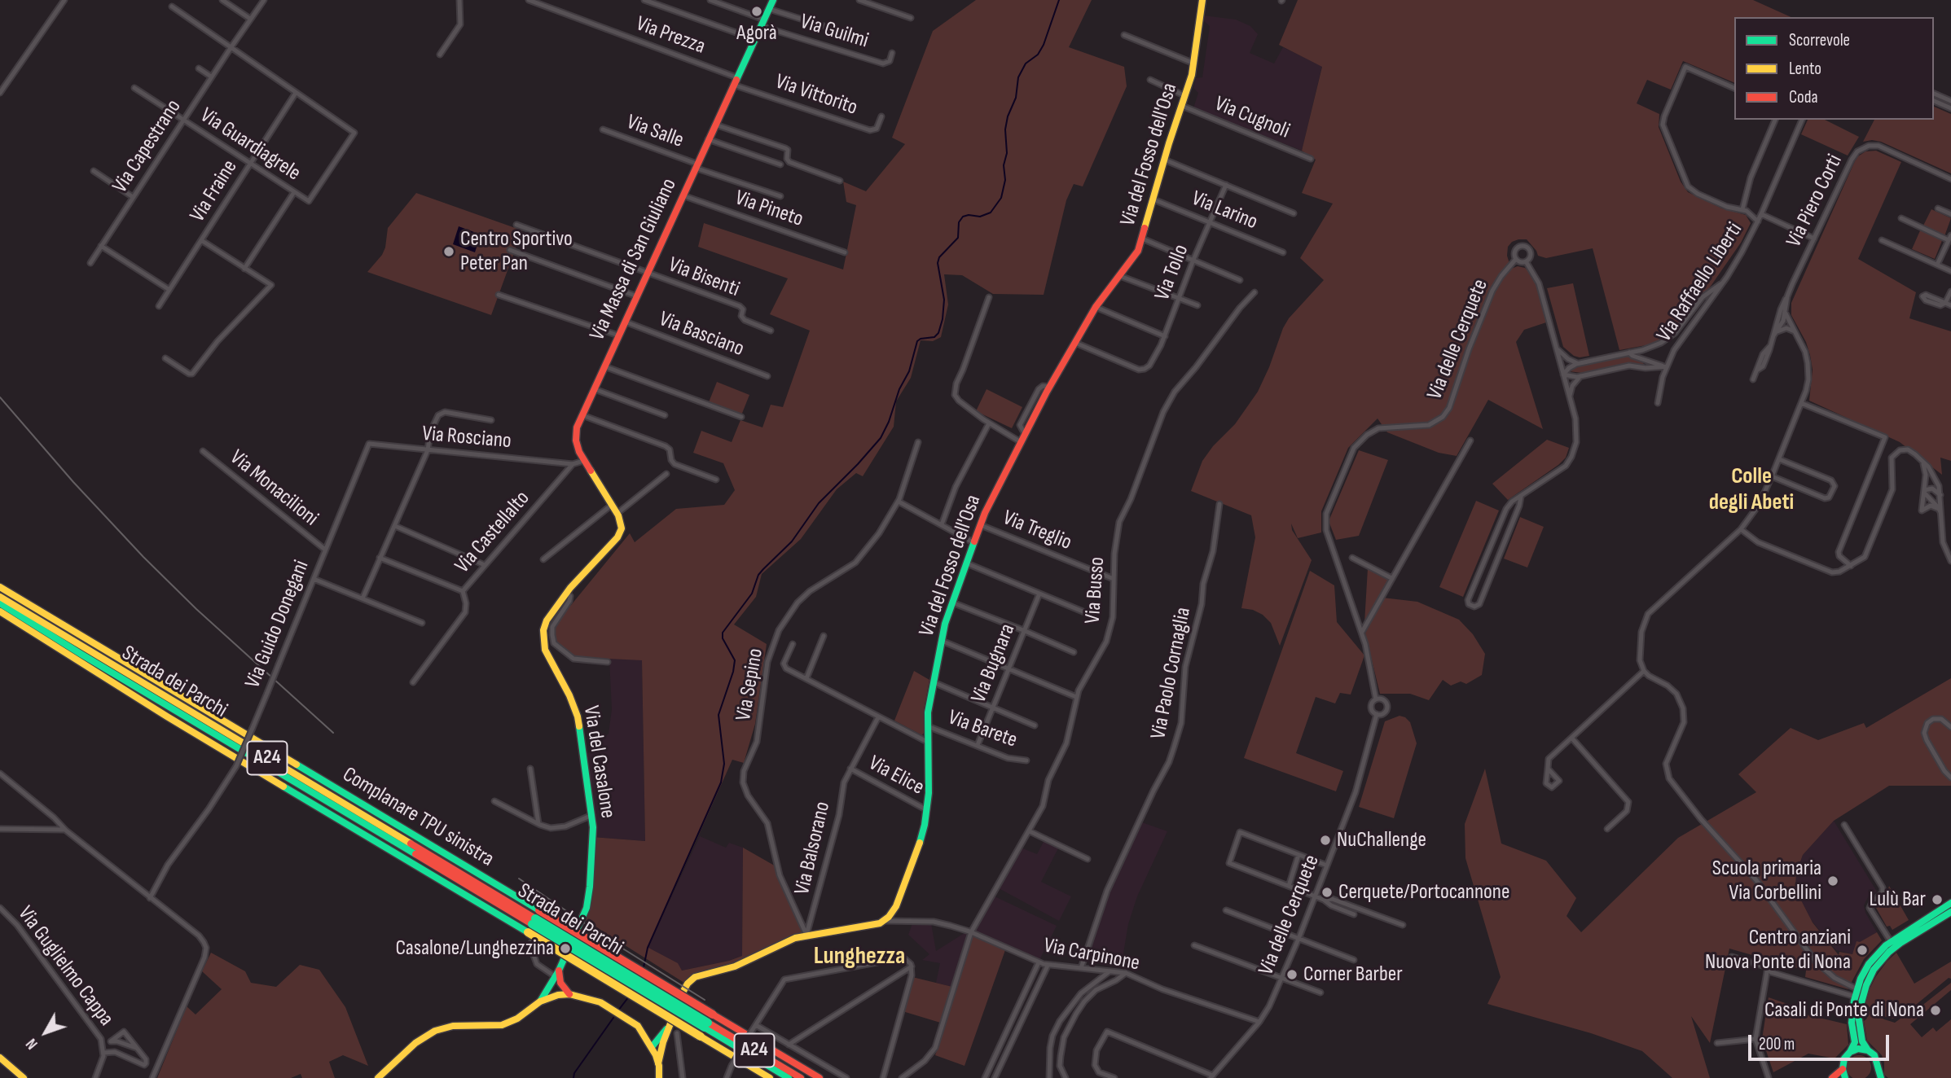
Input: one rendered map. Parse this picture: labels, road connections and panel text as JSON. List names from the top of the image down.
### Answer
{
  "streets": {
    "main road": [
      "Via del Fosso dell'Osa",
      "Via Massa di San Giuliano",
      "Strada dei Parchi",
      "A24",
      "Via del Casalone",
      "Complanare TPU sinistra"
    ],
    "street": [
      "Via Guilmi",
      "Via Prezza",
      "Via Vittorito",
      "Via Cugnoli",
      "Via Salle",
      "Via Guardiagrele",
      "Via Capestrano",
      "Via Fraine",
      "Via Piero Corti",
      "Via Pineto",
      "Via Larino",
      "Via Tollo",
      "Via Bisenti",
      "Via Raffaello Liberti",
      "Via Basciano",
      "Via delle Cerquete",
      "Via Rosciano",
      "Via Monacilioni",
      "Via Treglio",
      "Via Castellalto",
      "Via Busso",
      "Via Guido Donegani",
      "Via Bugnara",
      "Via Paolo Cornaglia",
      "Via Sepino",
      "Via Barete",
      "Via Elice",
      "Via Balsorano",
      "Via Carpinone",
      "Via Guglielmo Cappa"
    ]
  },
  "crossings": [
    ["Via Guilmi", "Via Massa di San Giuliano"],
    ["Via Prezza", "Via Vittorito"],
    ["Via Prezza", "Via Massa di San Giuliano"],
    ["Via Vittorito", "Via Massa di San Giuliano"],
    ["Via Cugnoli", "Via del Fosso dell'Osa"],
    ["Via Salle", "Via Massa di San Giuliano"],
    ["Via Guardiagrele", "Via Capestrano"],
    ["Via Guardiagrele", "Via Fraine"],
    ["Via del Fosso dell'Osa", "Via Larino"],
    ["Via del Fosso dell'Osa", "Via Tollo"],
    ["Via del Fosso dell'Osa", "Via Treglio"],
    ["Via del Fosso dell'Osa", "Via Barete"],
    ["Via del Fosso dell'Osa", "Via Elice"],
    ["Via del Fosso dell'Osa", "Via Carpinone"],
    ["Via Pineto", "Via Massa di San Giuliano"],
    ["Via Larino", "Via Tollo"],
    ["Via Massa di San Giuliano", "Via Bisenti"],
    ["Via Massa di San Giuliano", "Via Basciano"],
    ["Via delle Cerquete", "Via Carpinone"],
    ["Via Rosciano", "Via Castellalto"],
    ["Via Rosciano", "Via Guido Donegani"],
    ["Via Monacilioni", "Via Guido Donegani"],
    ["Via Treglio", "Via Busso"],
    ["Via Busso", "Via Carpinone"],
    ["Via Bugnara", "Via Barete"],
    ["Via Paolo Cornaglia", "Via Carpinone"],
    ["Via Sepino", "Via Balsorano"],
    ["Via Elice", "Via Balsorano"]
  ],
  "districts": ["Colle degli Abeti", "Lunghezza"],
  "places": [
    "Agorà",
    "Centro Sportivo Peter Pan",
    "NuChallenge",
    "Scuola primaria Via Corbellini",
    "Cerquete/Portocannone",
    "Lulù Bar",
    "Casalone/Lunghezzina",
    "Centro anziani Nuova Ponte di Nona",
    "Corner Barber",
    "Casali di Ponte di Nona"
  ],
  "legend": ["Scorrevole", "Lento", "Coda"],
  "scale_bar": "200 m",
  "north": "bottom left"
}
